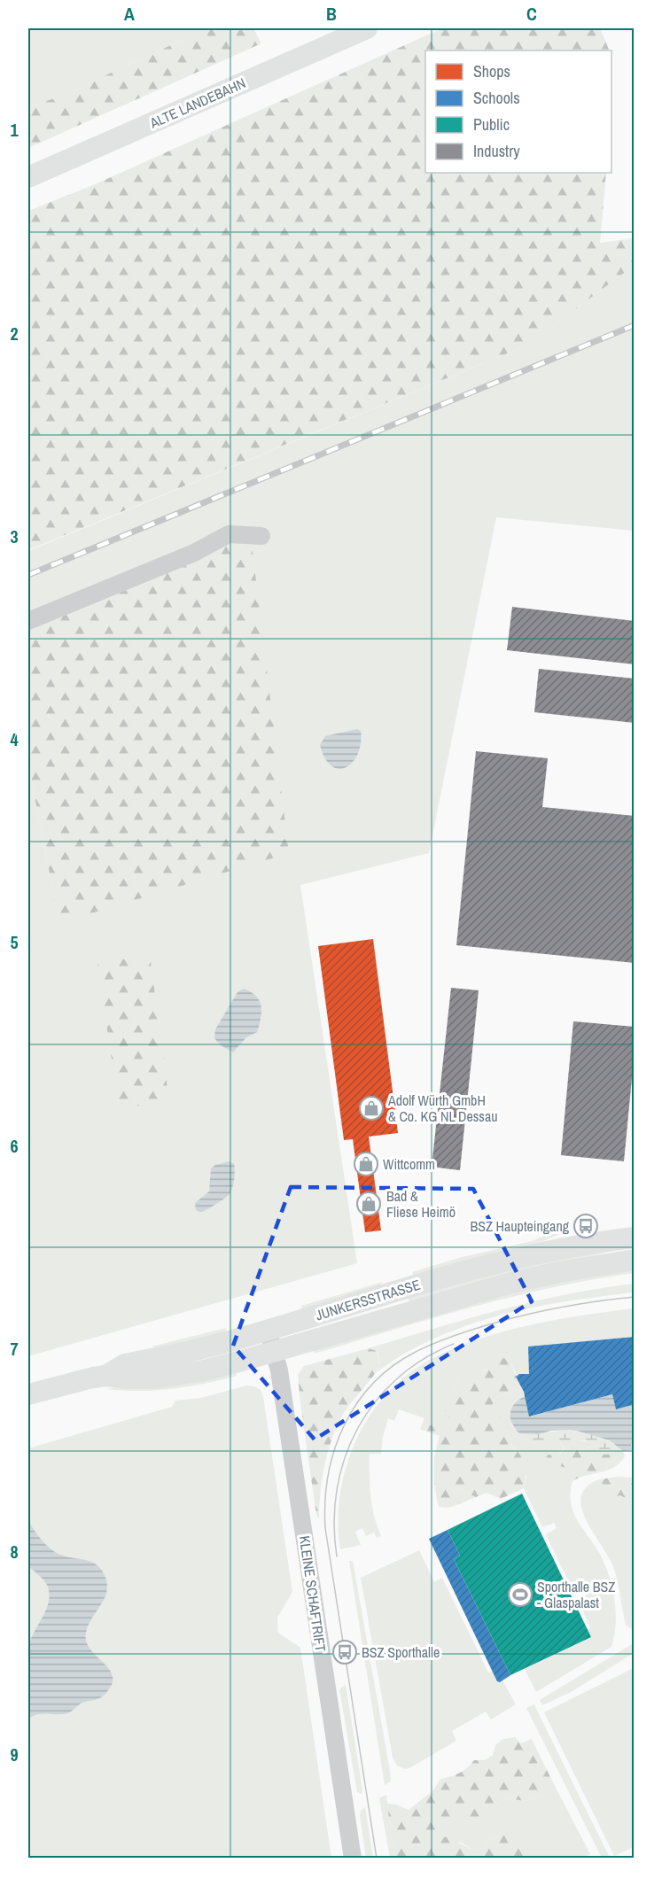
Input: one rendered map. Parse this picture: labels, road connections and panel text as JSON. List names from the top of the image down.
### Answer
{
  "streets": {
    "main road": ["ALTE LANDEBAHN", "JUNKERSSTRASSE"],
    "street": ["KLEINE SCHAFTRIFT"]
  },
  "crossings": [
    ["JUNKERSSTRASSE", "KLEINE SCHAFTRIFT"]
  ],
  "places": {
    "shop": ["Adolf Würth GmbH & Co. KG NL Dessau", "Wittcomm", "Bad & Fliese Heimö"],
    "bus stop": ["BSZ Haupteingang", "BSZ Sporthalle"],
    "sports": ["Sporthalle BSZ - Glaspalast"]
  },
  "legend": [
    "Shops",
    "Schools",
    "Public",
    "Industry"
  ],
  "grid": {
    "columns": ["A", "B", "C"],
    "rows": [
      "1",
      "2",
      "3",
      "4",
      "5",
      "6",
      "7",
      "8",
      "9"
    ]
  }
}
